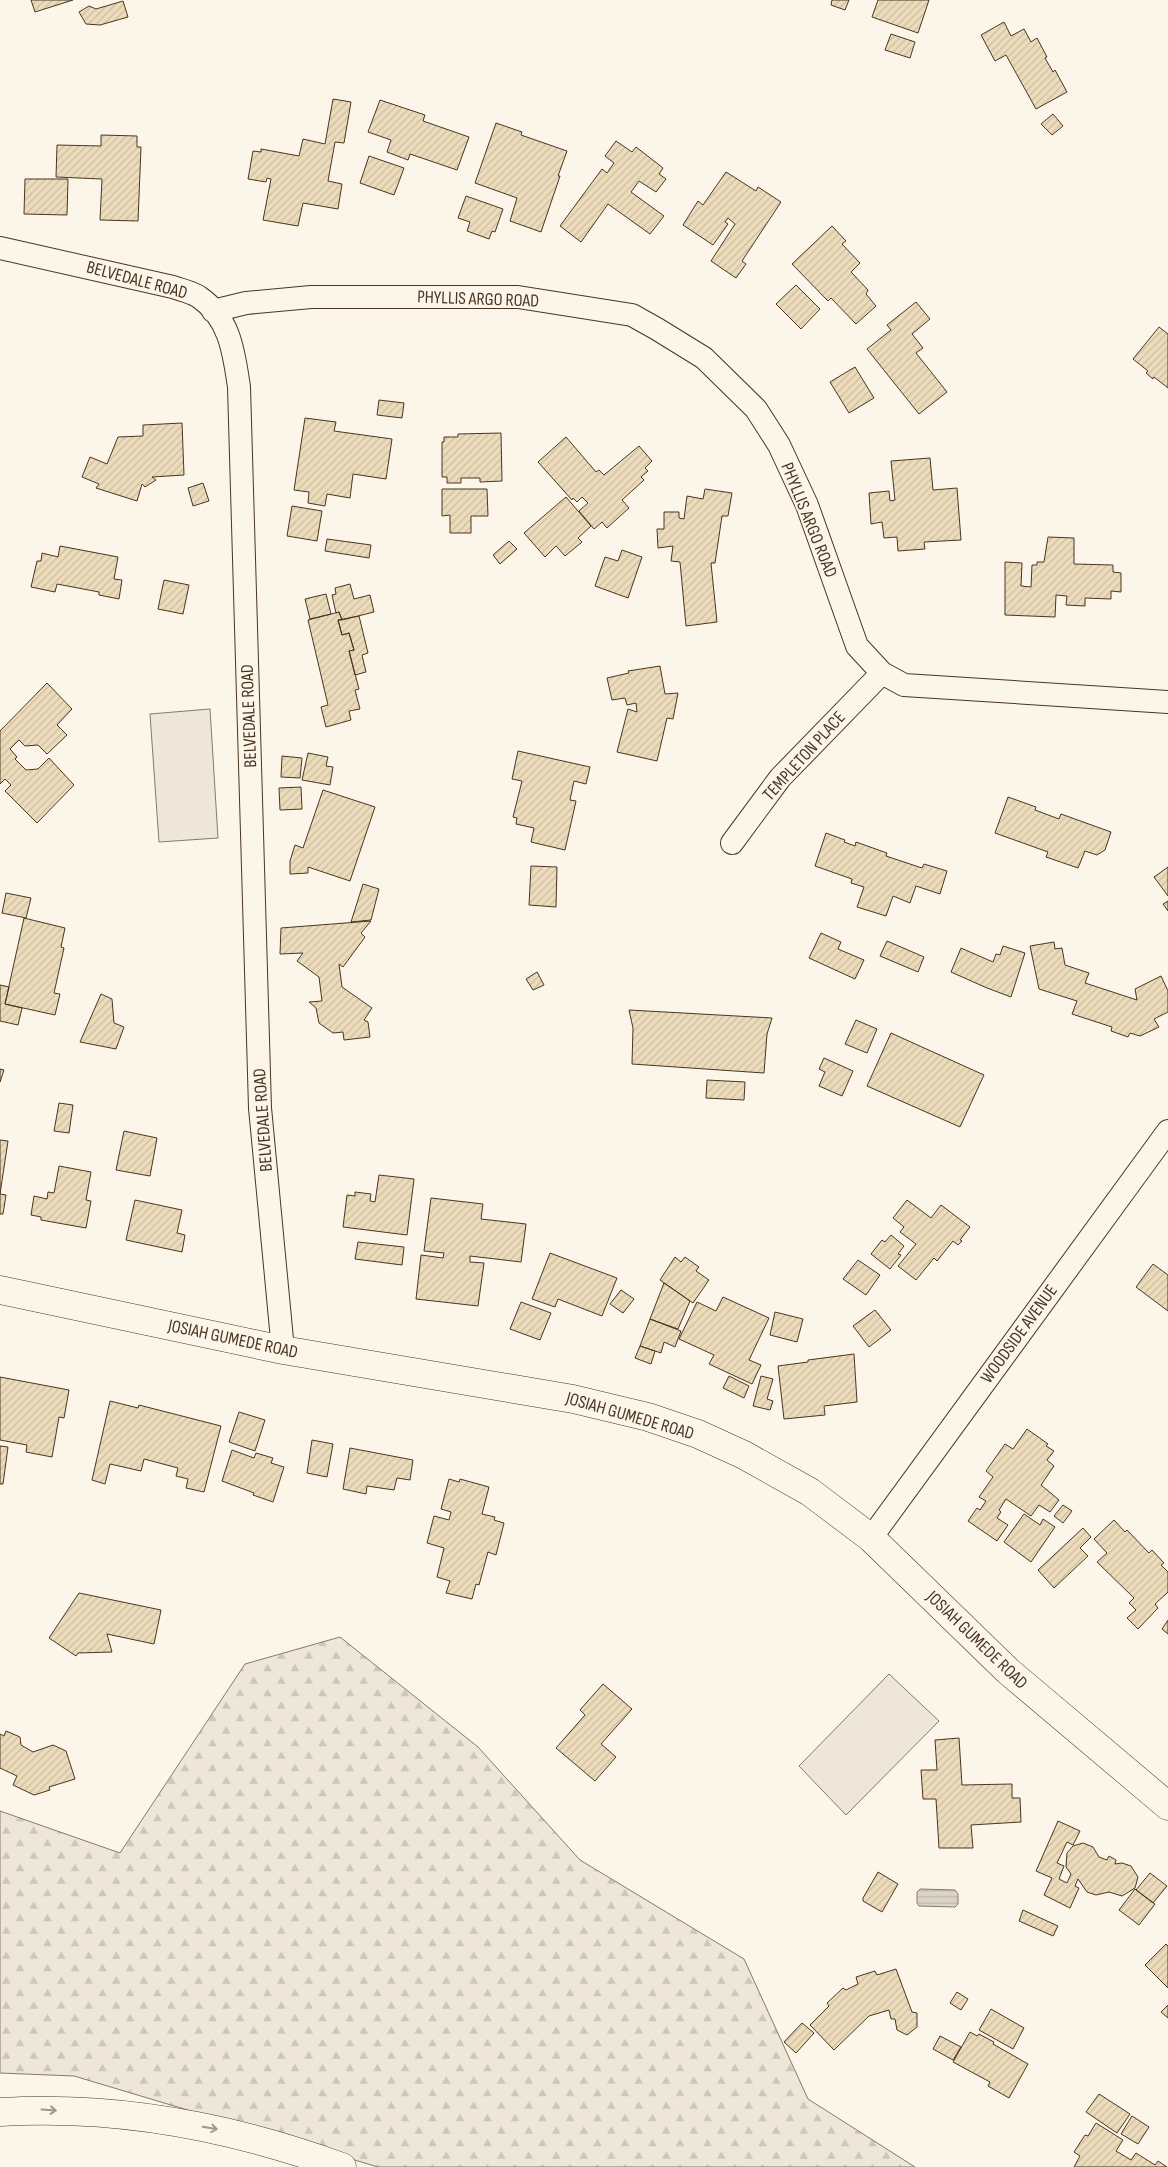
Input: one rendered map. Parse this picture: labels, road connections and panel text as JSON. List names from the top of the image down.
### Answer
{
  "streets": {
    "main road": ["JOSIAH GUMEDE ROAD"],
    "street": [
      "BELVEDALE ROAD",
      "PHYLLIS ARGO ROAD",
      "TEMPLETON PLACE",
      "WOODSIDE AVENUE"
    ]
  },
  "crossings": [
    ["BELVEDALE ROAD", "PHYLLIS ARGO ROAD"],
    ["BELVEDALE ROAD", "JOSIAH GUMEDE ROAD"],
    ["PHYLLIS ARGO ROAD", "TEMPLETON PLACE"],
    ["WOODSIDE AVENUE", "JOSIAH GUMEDE ROAD"]
  ]
}
